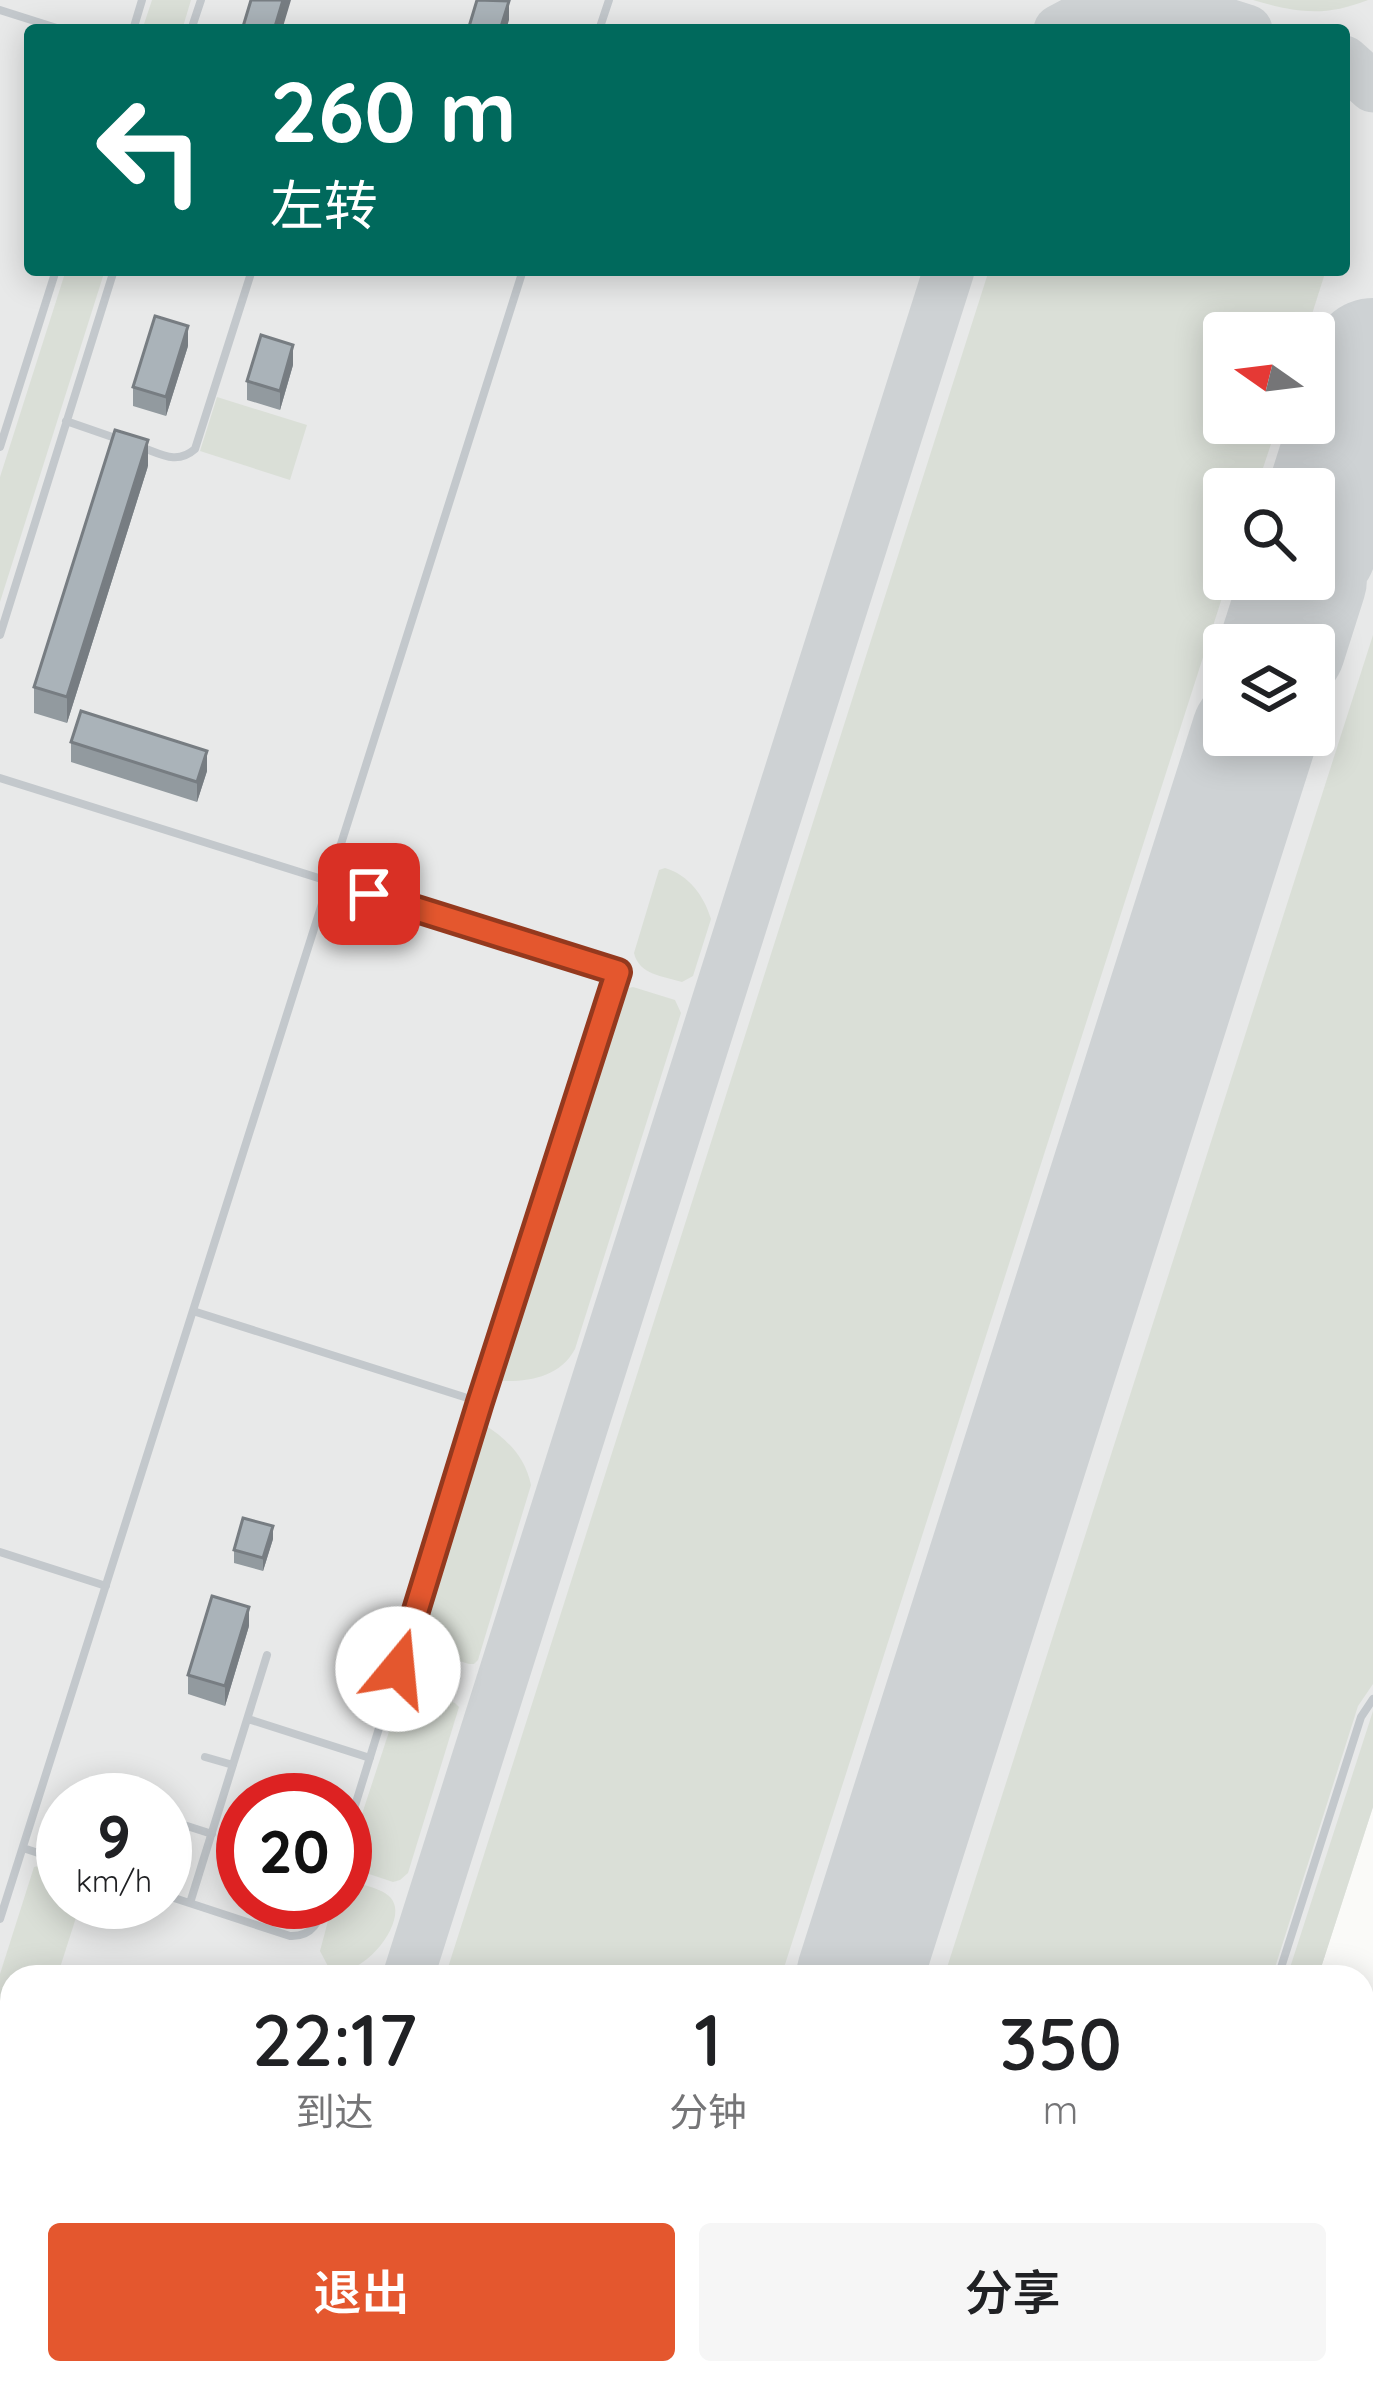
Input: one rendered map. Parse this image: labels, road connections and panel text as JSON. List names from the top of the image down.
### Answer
{
  "north": "left",
  "page": {
    "turn": ["260 m", "左转"],
    "speed": "9 km/h",
    "limit": "20",
    "eta": [
      "22:17",
      "到达",
      "1",
      "分钟",
      "350",
      "m"
    ],
    "buttons": ["退出", "分享"]
  }
}
